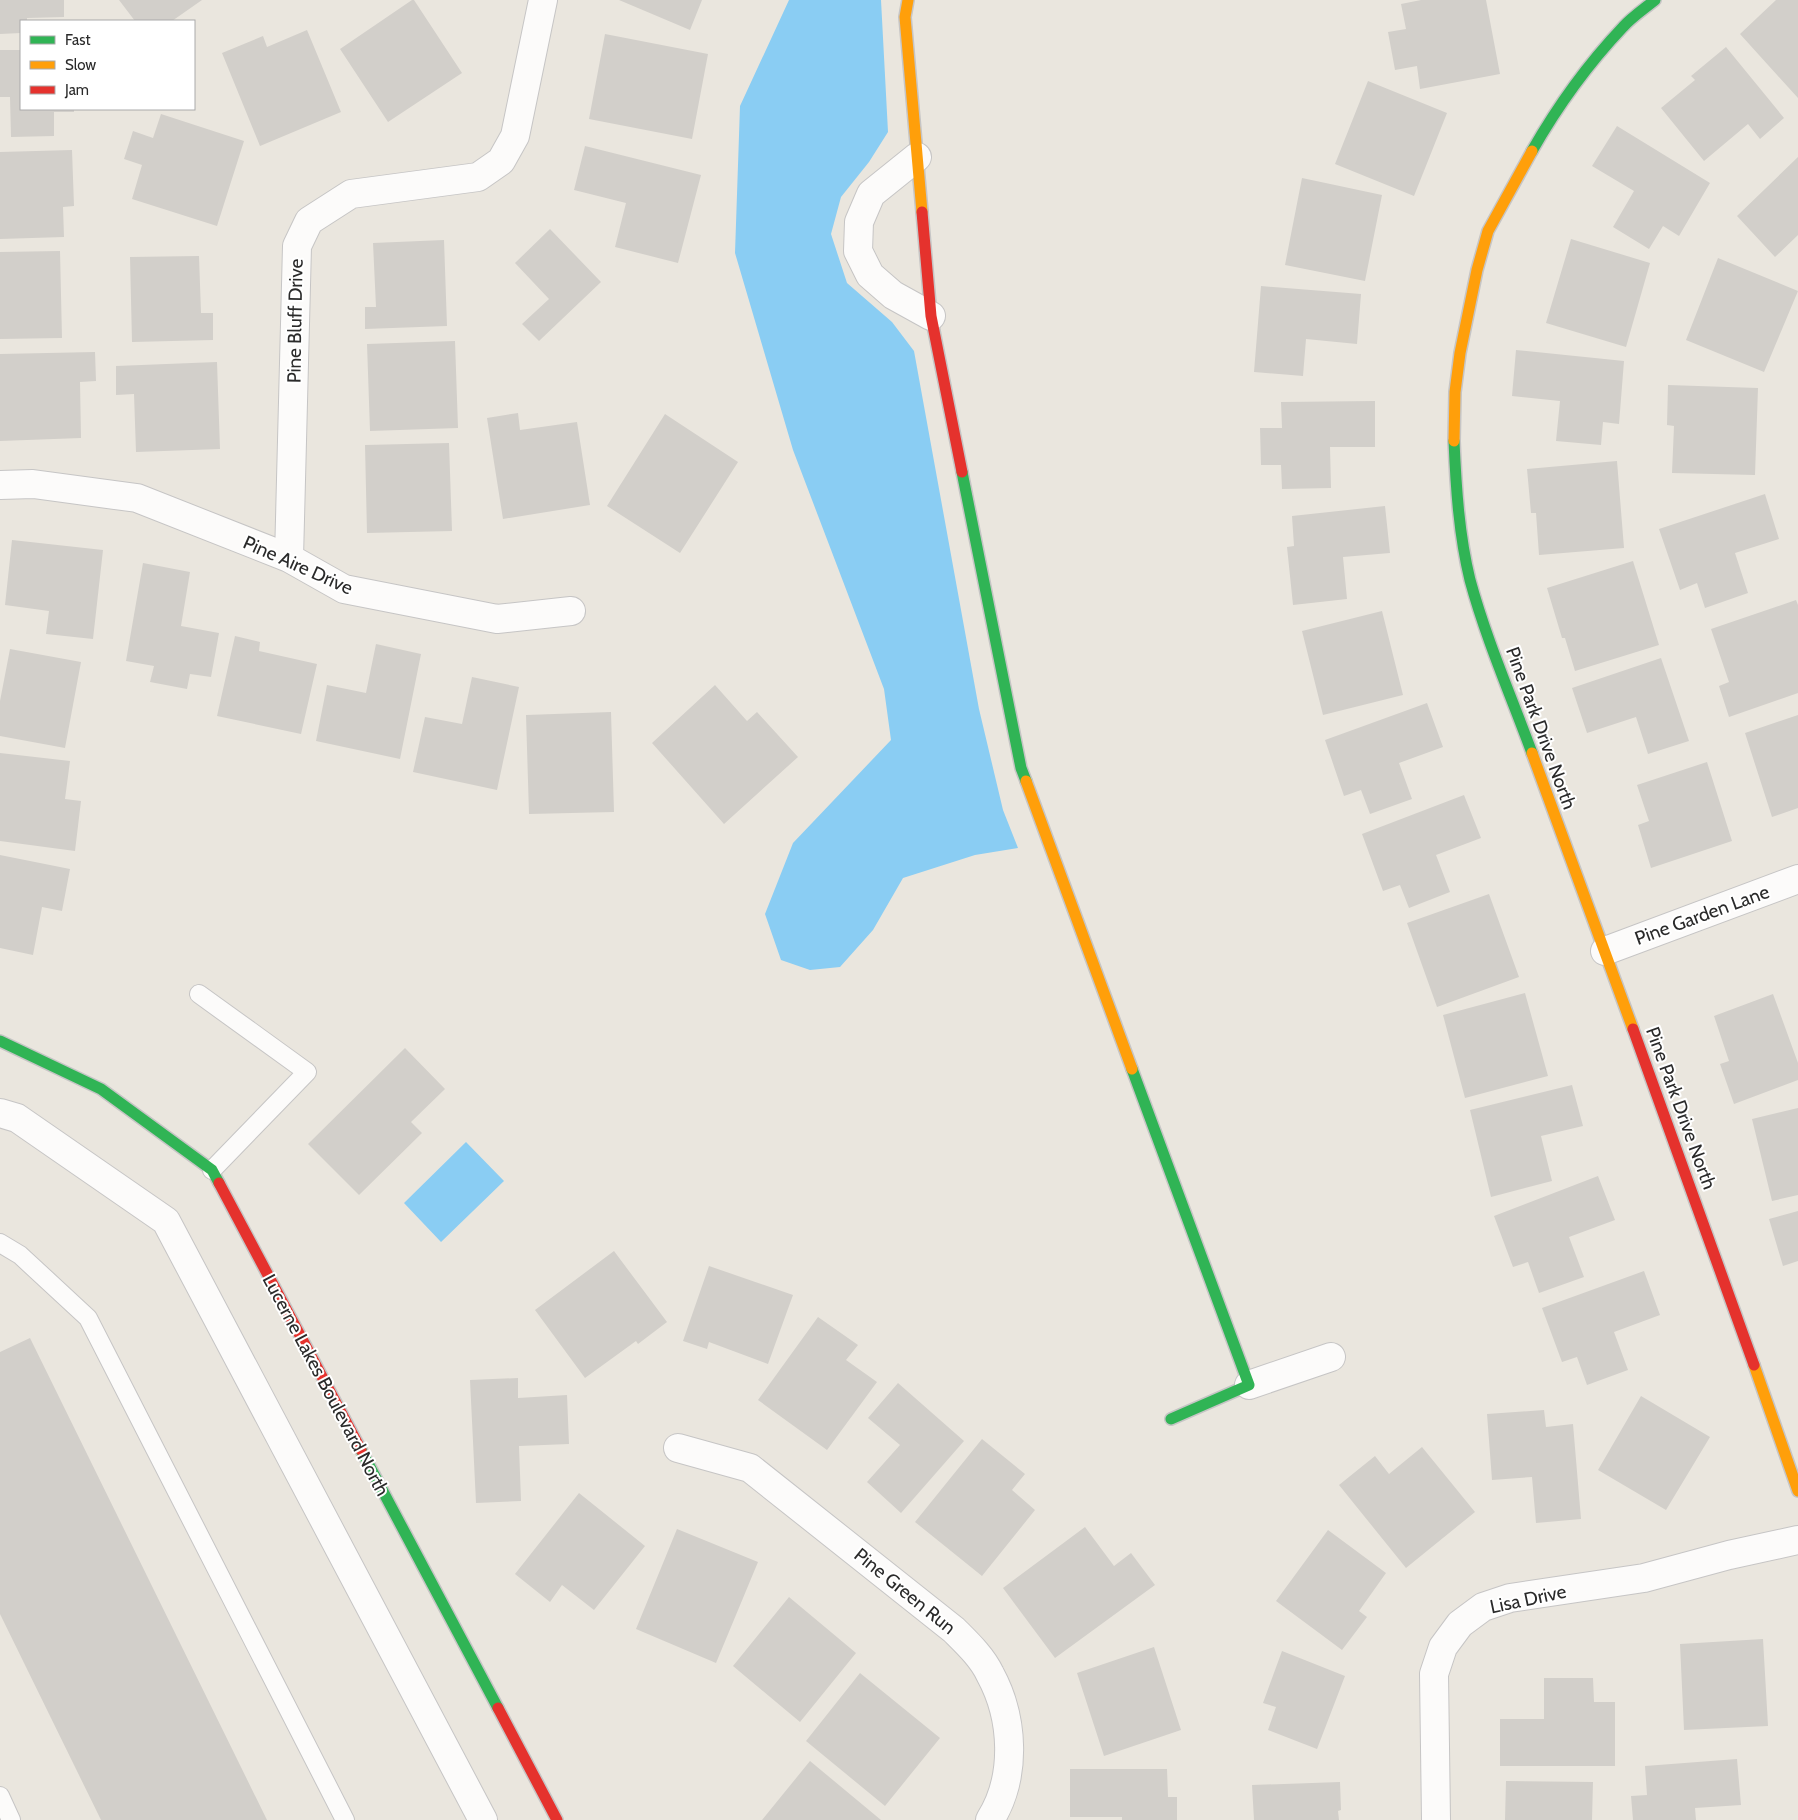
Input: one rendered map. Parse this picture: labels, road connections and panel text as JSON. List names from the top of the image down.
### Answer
{
  "streets": {
    "street": [
      "Pine Bluff Drive",
      "Pine Aire Drive",
      "Pine Park Drive North",
      "Pine Garden Lane",
      "Lucerne Lakes Boulevard North",
      "Pine Green Run",
      "Lisa Drive"
    ]
  },
  "crossings": [
    ["Pine Bluff Drive", "Pine Aire Drive"],
    ["Pine Park Drive North", "Pine Garden Lane"]
  ],
  "legend": ["Fast", "Slow", "Jam"]
}
